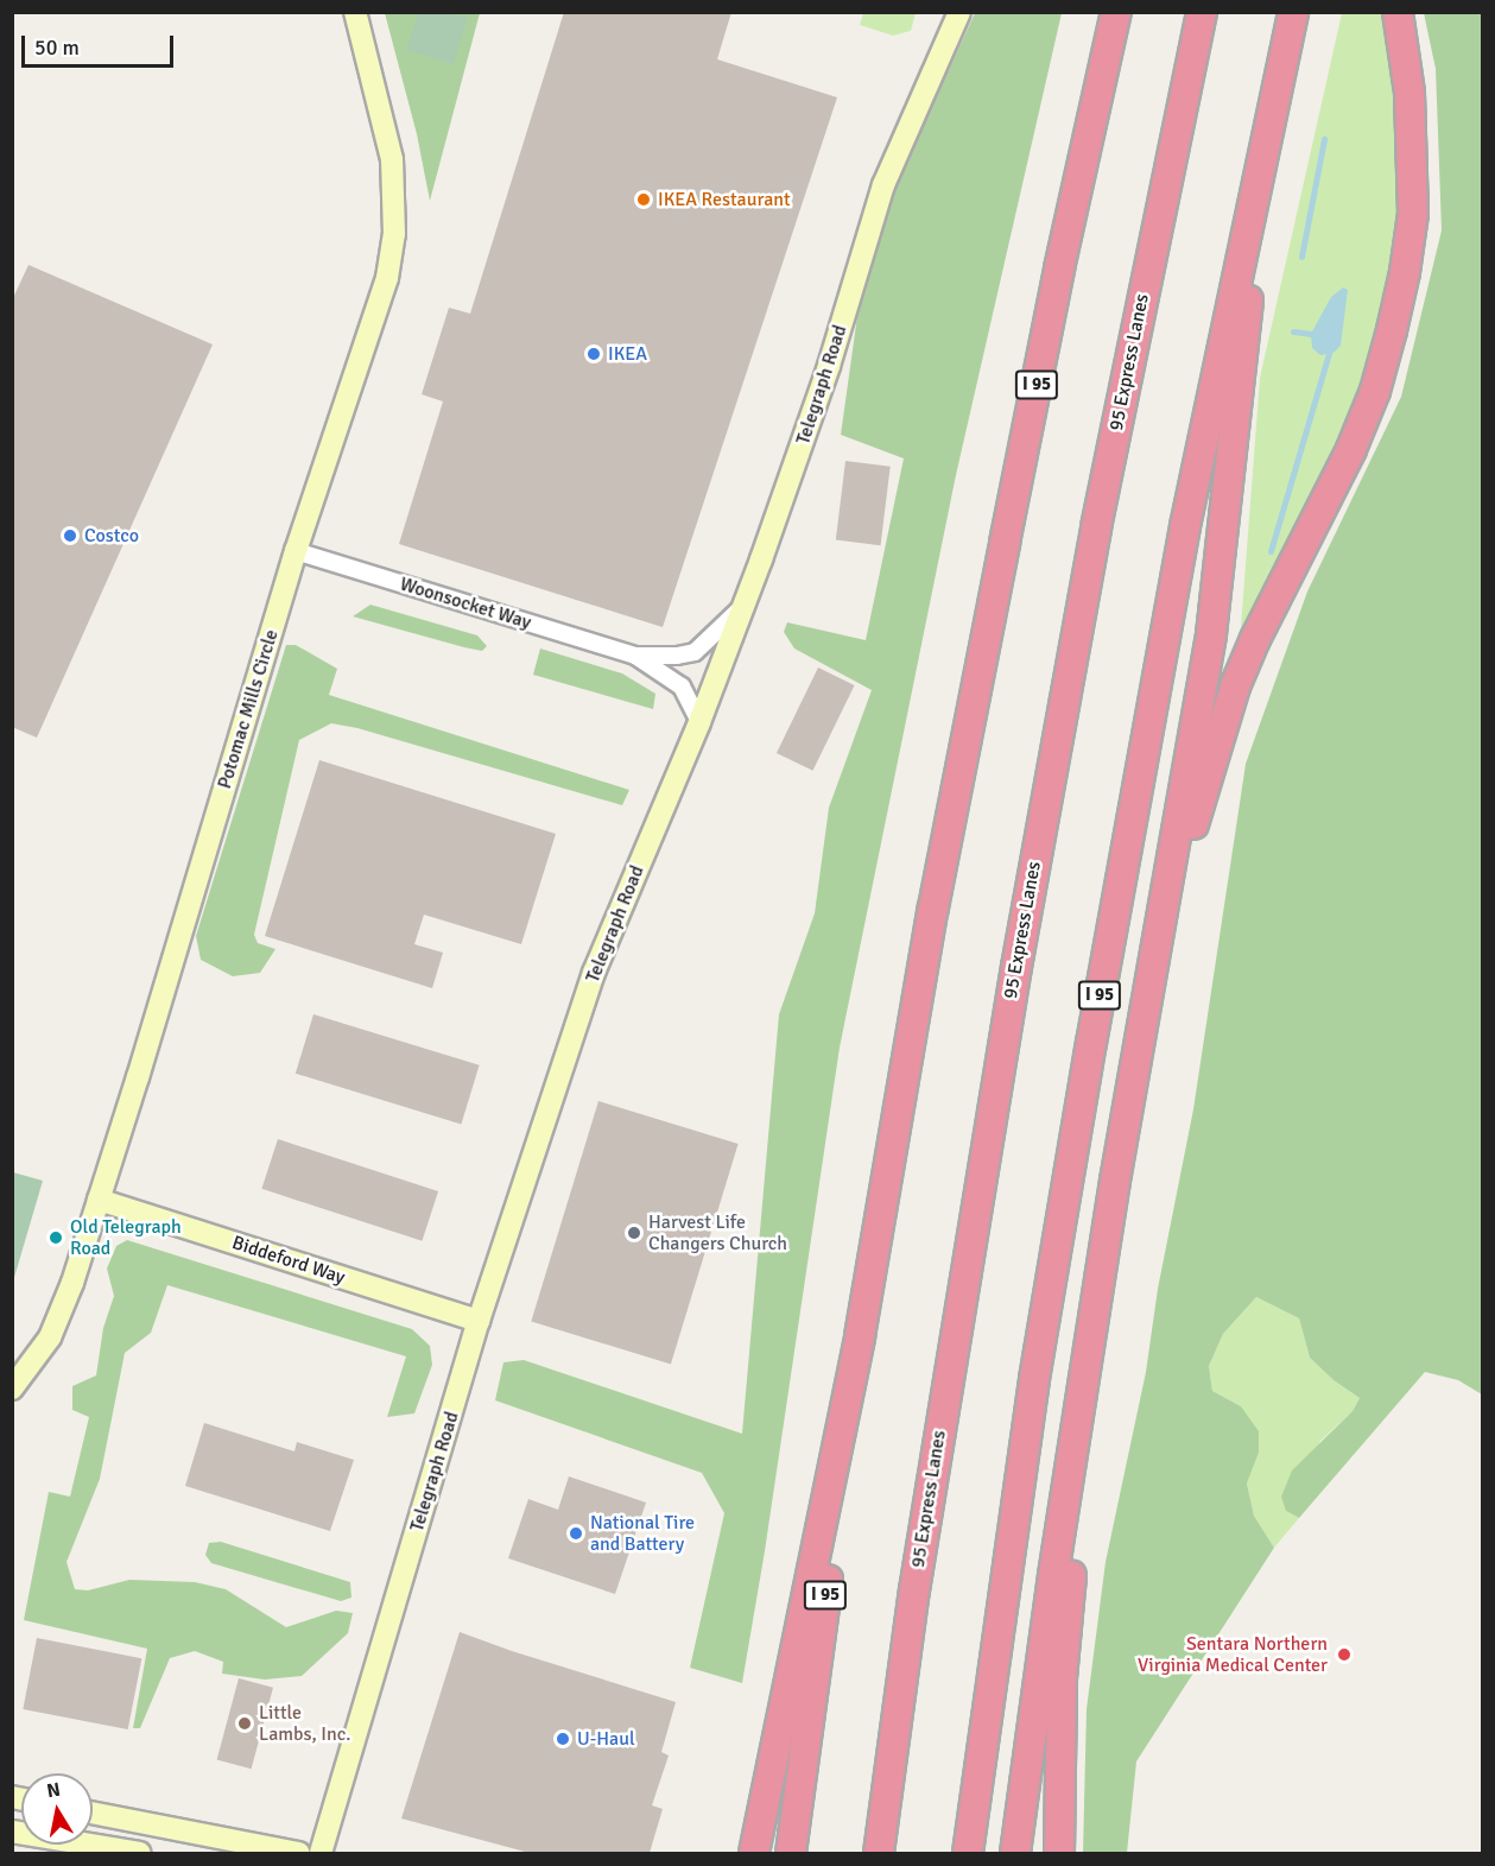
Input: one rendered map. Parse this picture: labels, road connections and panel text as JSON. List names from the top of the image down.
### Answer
{
  "streets": {
    "highway": ["95 Express Lanes", "I 95"],
    "street": [
      "Telegraph Road",
      "Woonsocket Way",
      "Potomac Mills Circle",
      "Biddeford Way"
    ]
  },
  "crossings": [
    ["Telegraph Road", "Woonsocket Way"],
    ["Telegraph Road", "Biddeford Way"],
    ["Woonsocket Way", "Potomac Mills Circle"],
    ["Potomac Mills Circle", "Biddeford Way"]
  ],
  "places": [
    "IKEA Restaurant",
    "IKEA",
    "Costco",
    "Harvest Life Changers Church",
    "Old Telegraph Road",
    "National Tire and Battery",
    "Sentara Northern Virginia Medical Center",
    "Little Lambs, Inc.",
    "U-Haul"
  ],
  "scale_bar": "50 m",
  "north": "top"
}
